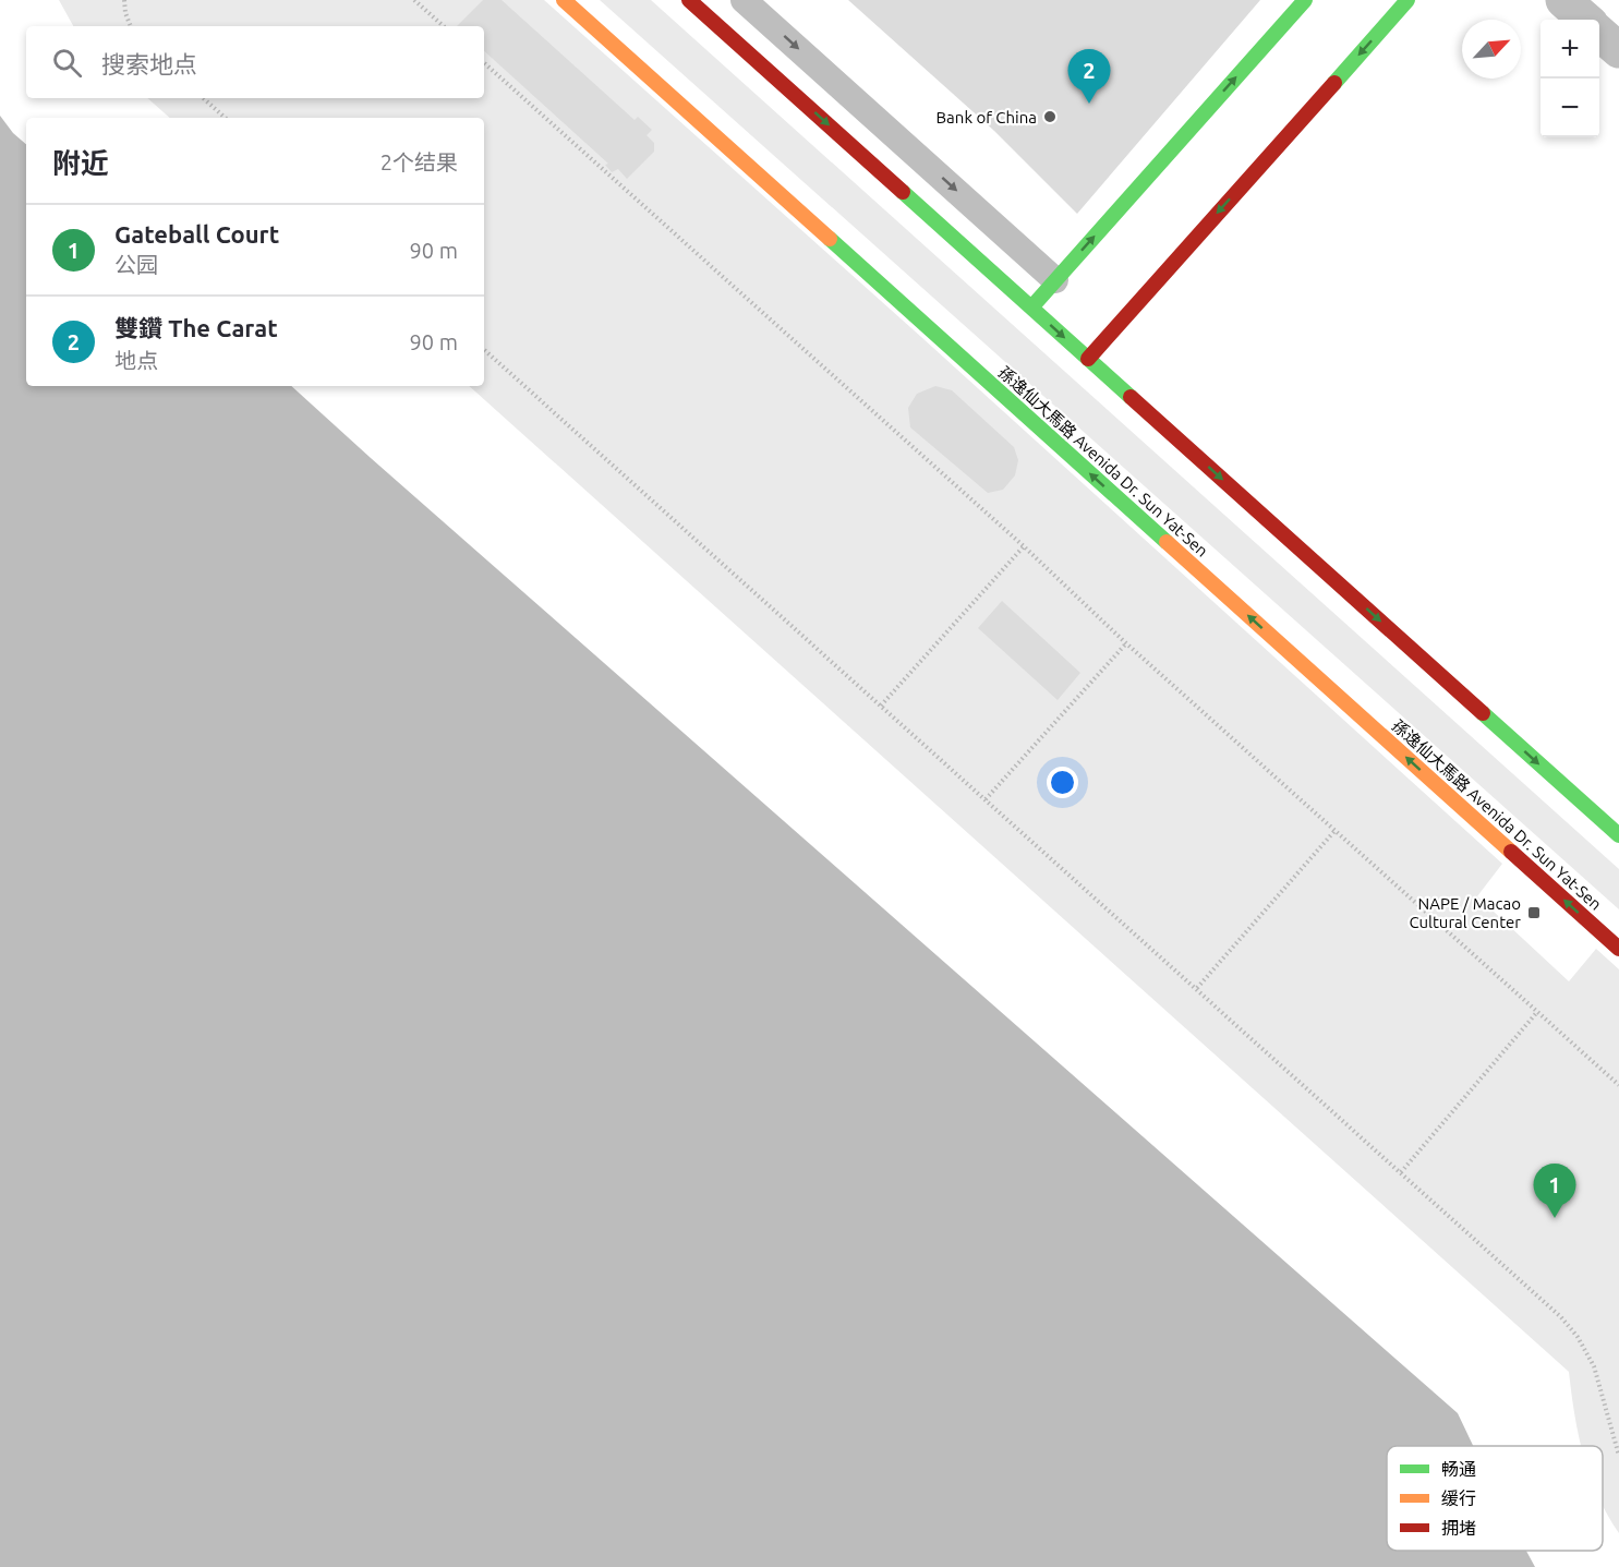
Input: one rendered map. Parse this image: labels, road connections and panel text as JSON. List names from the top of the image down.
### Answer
{
  "streets": {
    "main road": ["孫逸仙大馬路 Avenida Dr. Sun Yat-Sen"]
  },
  "places": {
    "other": ["Bank of China"],
    "transit": ["NAPE / Macao Cultural Center"]
  },
  "legend": ["畅通", "缓行", "拥堵"],
  "north": "top right",
  "page": {
    "map_buttons": ["+", "−"],
    "search": "搜索地点",
    "pins": ["2", "1"],
    "heading": ["附近", "2个结果"],
    "list": [
      {
        "mark": "1",
        "name": "Gateball Court",
        "note": "公园",
        "value": "90 m"
      },
      {
        "mark": "2",
        "name": "雙鑽 The Carat",
        "note": "地点",
        "value": "90 m"
      }
    ]
  }
}
